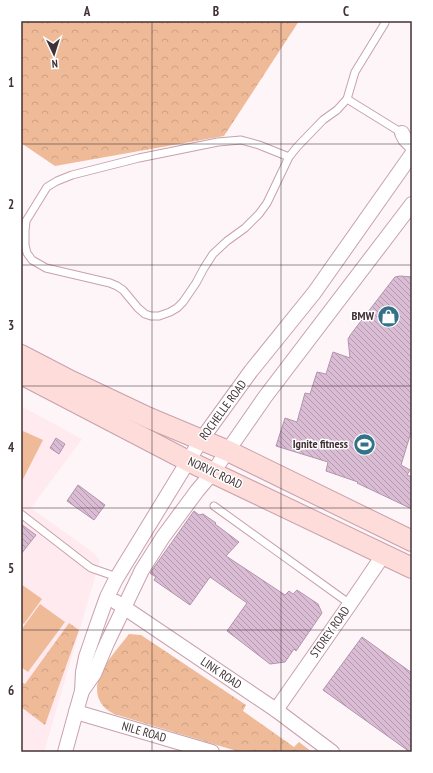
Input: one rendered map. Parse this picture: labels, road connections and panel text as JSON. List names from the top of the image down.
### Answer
{
  "streets": {
    "street": [
      "ROCHELLE ROAD",
      "NORVIC ROAD",
      "STOREY ROAD",
      "LINK ROAD",
      "NILE ROAD"
    ]
  },
  "crossings": [
    ["ROCHELLE ROAD", "NORVIC ROAD"],
    ["ROCHELLE ROAD", "LINK ROAD"],
    ["ROCHELLE ROAD", "NILE ROAD"],
    ["NORVIC ROAD", "STOREY ROAD"],
    ["STOREY ROAD", "LINK ROAD"]
  ],
  "places": {
    "shop": ["BMW"],
    "sports": ["Ignite fitness"]
  },
  "north": "bottom",
  "grid": {
    "columns": ["A", "B", "C"],
    "rows": [
      "1",
      "2",
      "3",
      "4",
      "5",
      "6"
    ]
  }
}
